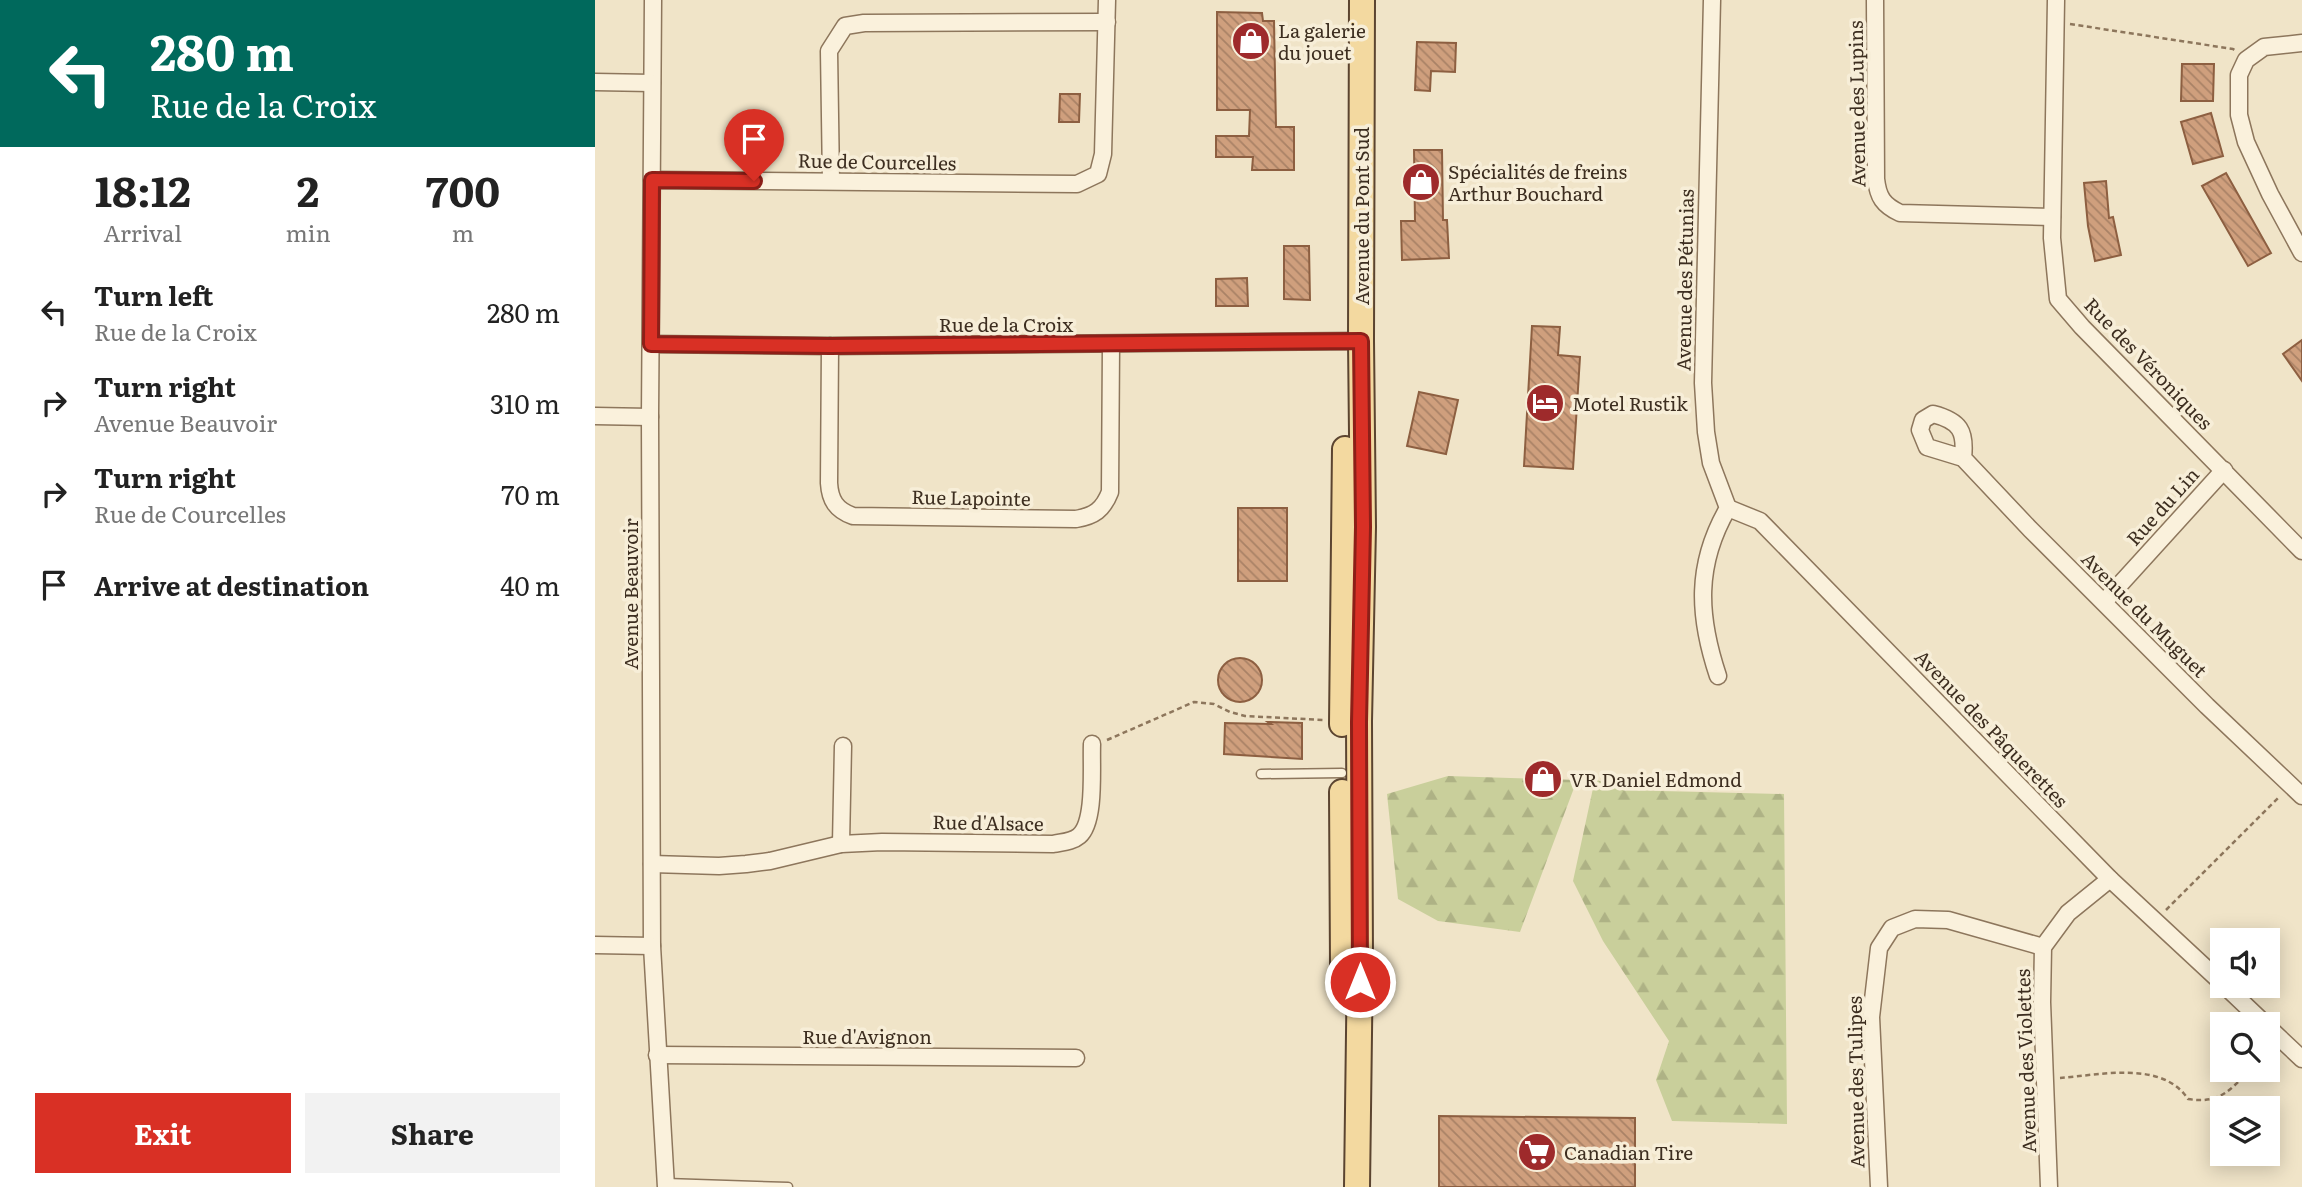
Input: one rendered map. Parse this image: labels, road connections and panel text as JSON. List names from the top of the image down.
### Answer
{
  "streets": {
    "main road": ["Avenue du Pont Sud"],
    "street": [
      "Avenue des Lupins",
      "Rue de Courcelles",
      "Avenue des Pétunias",
      "Rue de la Croix",
      "Rue des Véroniques",
      "Rue Lapointe",
      "Rue du Lin",
      "Avenue Beauvoir",
      "Avenue du Muguet",
      "Avenue des Pâquerettes",
      "Rue d'Alsace",
      "Rue d'Avignon",
      "Avenue des Violettes",
      "Avenue des Tulipes"
    ]
  },
  "crossings": [
    ["Avenue des Lupins", "Rue des Véroniques"],
    ["Rue de Courcelles", "Avenue Beauvoir"],
    ["Avenue du Pont Sud", "Rue de la Croix"],
    ["Avenue des Pétunias", "Avenue des Pâquerettes"],
    ["Rue de la Croix", "Rue Lapointe"],
    ["Rue de la Croix", "Avenue Beauvoir"],
    ["Rue des Véroniques", "Rue du Lin"],
    ["Rue du Lin", "Avenue du Muguet"],
    ["Avenue Beauvoir", "Rue d'Alsace"],
    ["Avenue Beauvoir", "Rue d'Avignon"],
    ["Avenue des Pâquerettes", "Avenue des Violettes"],
    ["Avenue des Violettes", "Avenue des Tulipes"]
  ],
  "places": {
    "shop": ["La galerie du jouet", "Spécialités de freins Arthur Bouchard", "VR Daniel Edmond"],
    "hotel": ["Motel Rustik"],
    "supermarket": ["Canadian Tire"]
  },
  "page": {
    "turn": ["280 m", "Rue de la Croix"],
    "eta": [
      "18:12",
      "Arrival",
      "2",
      "min",
      "700",
      "m"
    ],
    "list": [
      {
        "name": "Turn left",
        "note": "Rue de la Croix",
        "value": "280 m"
      },
      {
        "name": "Turn right",
        "note": "Avenue Beauvoir",
        "value": "310 m"
      },
      {
        "name": "Turn right",
        "note": "Rue de Courcelles",
        "value": "70 m"
      },
      {
        "name": "Arrive at destination",
        "value": "40 m"
      }
    ],
    "buttons": ["Exit", "Share"]
  }
}
